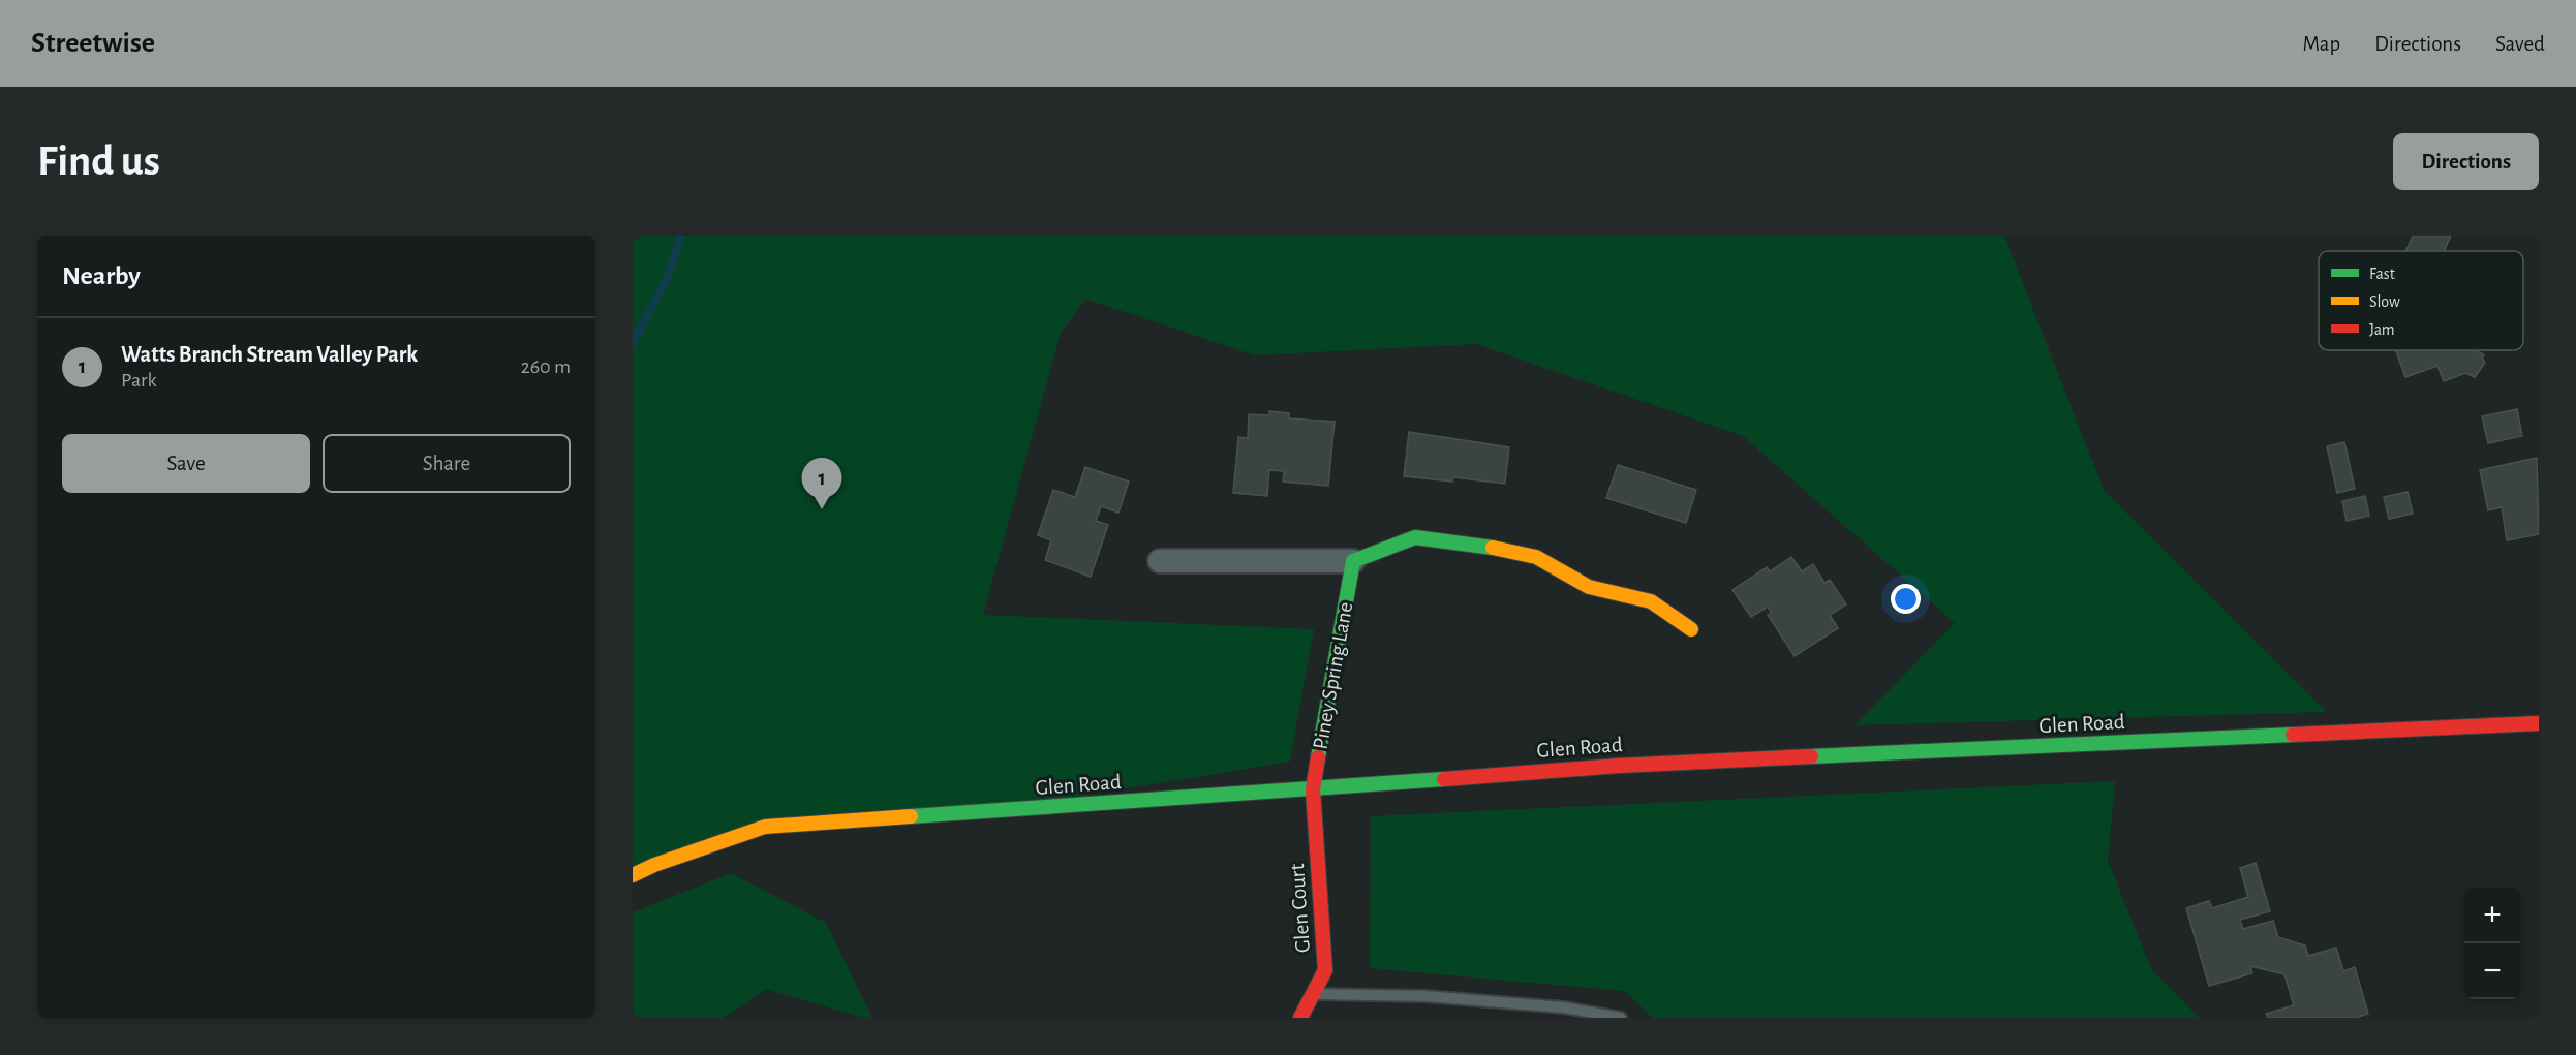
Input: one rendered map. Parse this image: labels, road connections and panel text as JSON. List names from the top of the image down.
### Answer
{
  "streets": {
    "main road": ["Piney Spring Lane", "Glen Road", "Glen Court"]
  },
  "crossings": [
    ["Piney Spring Lane", "Glen Road"],
    ["Piney Spring Lane", "Glen Court"],
    ["Glen Road", "Glen Court"]
  ],
  "legend": ["Fast", "Slow", "Jam"],
  "page": {
    "header": "Streetwise",
    "nav": ["Map", "Directions", "Saved"],
    "buttons": [
      "Directions",
      ["Save", "Share"]
    ],
    "title": "Find us",
    "heading": "Nearby",
    "list": [
      {
        "mark": "1",
        "name": "Watts Branch Stream Valley Park",
        "note": "Park",
        "value": "260 m"
      }
    ],
    "pins": "1",
    "map_buttons": ["+", "−"]
  }
}
